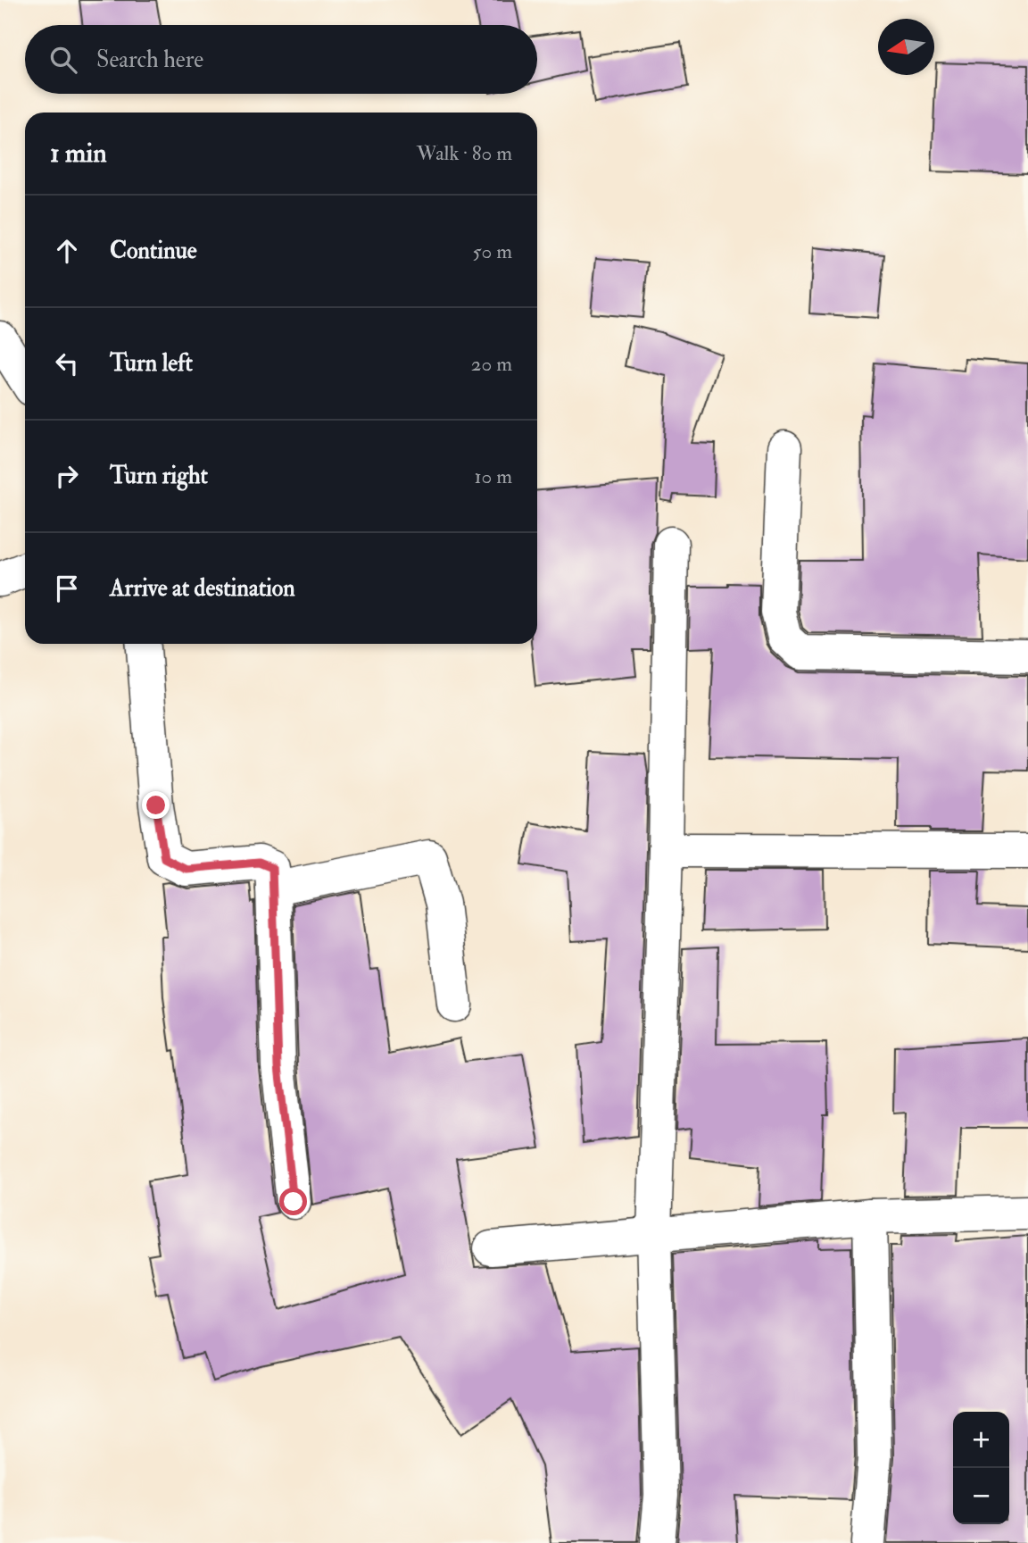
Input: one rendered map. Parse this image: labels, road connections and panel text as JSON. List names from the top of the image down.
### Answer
{
  "north": "left",
  "page": {
    "search": "Search here",
    "heading": ["1 min", "Walk · 80 m"],
    "list": [
      ["Continue", "50 m"],
      ["Turn left", "20 m"],
      ["Turn right", "10 m"],
      "Arrive at destination"
    ],
    "map_buttons": ["+", "−"]
  }
}
